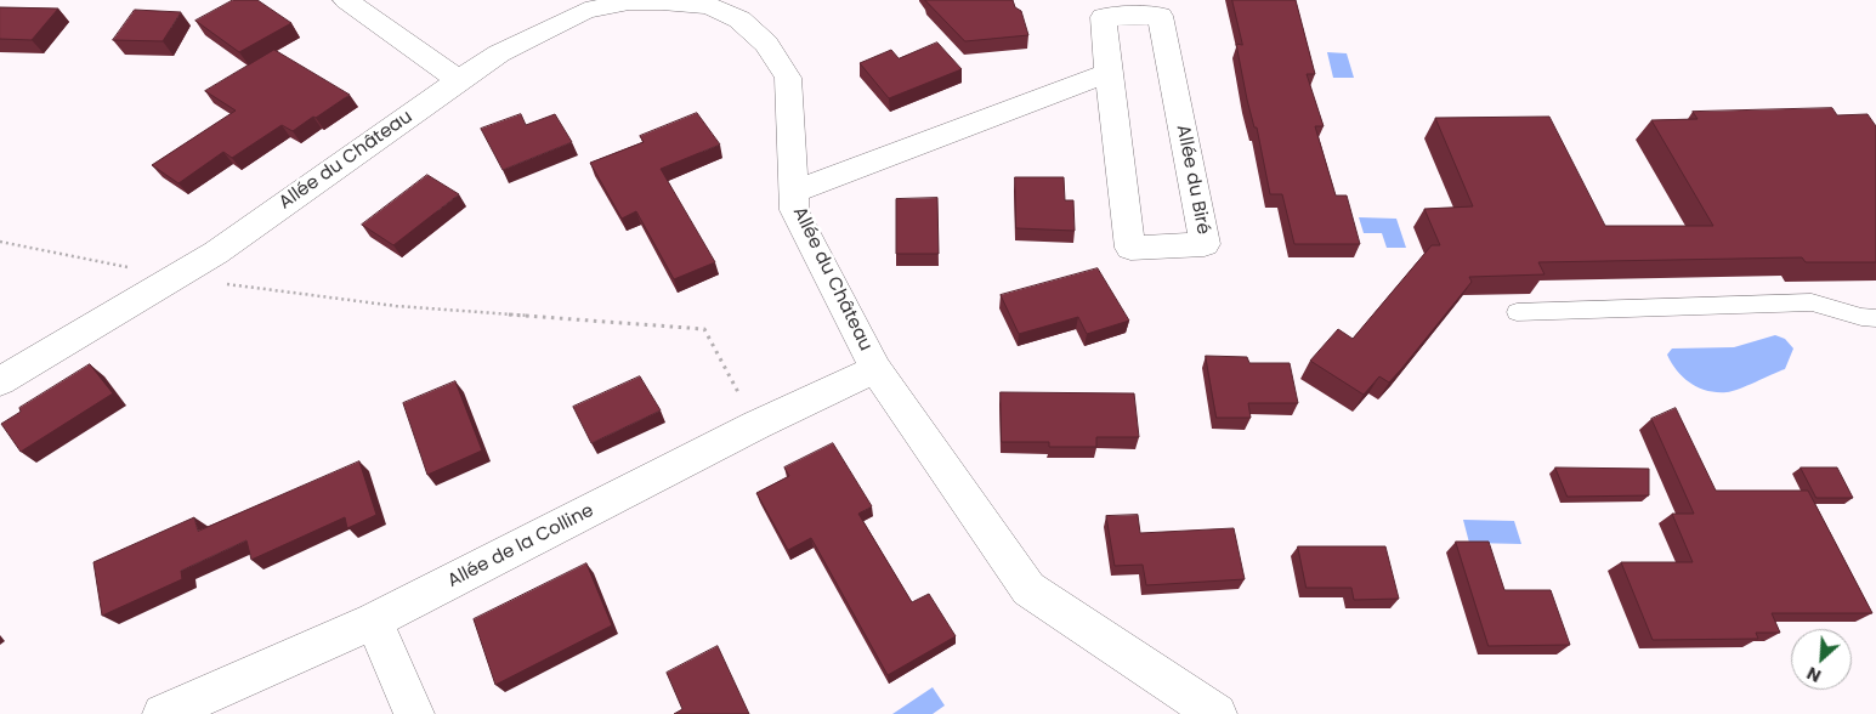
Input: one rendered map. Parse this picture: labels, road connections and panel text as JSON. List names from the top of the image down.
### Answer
{
  "streets": {
    "street": ["Allée du Château", "Allée du Biré", "Allée de la Colline"]
  },
  "crossings": [
    ["Allée du Château", "Allée de la Colline"]
  ],
  "north": "bottom left"
}
